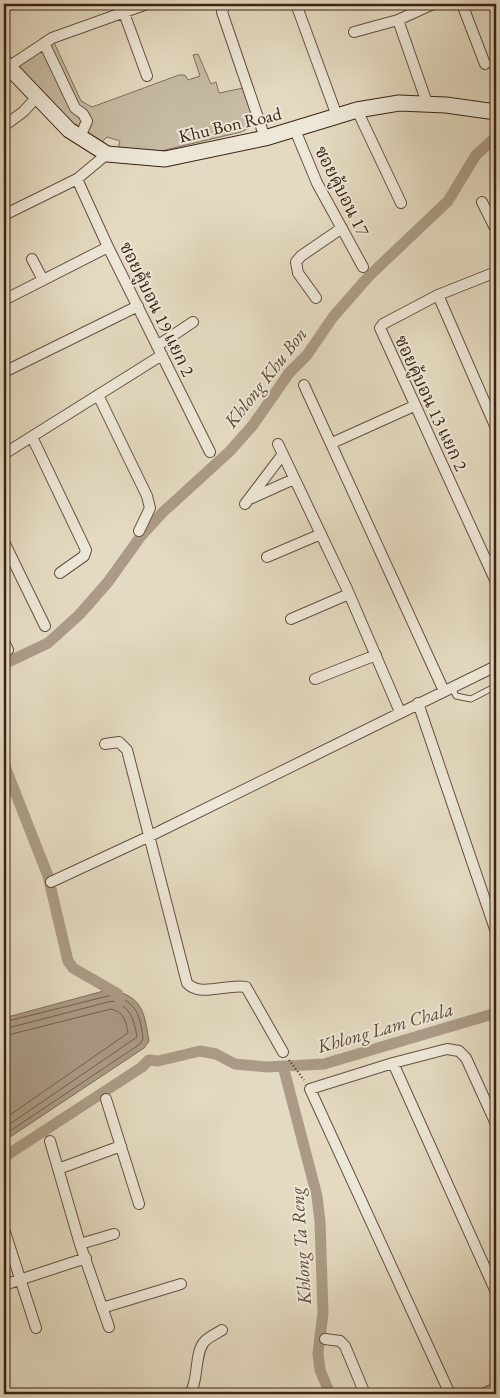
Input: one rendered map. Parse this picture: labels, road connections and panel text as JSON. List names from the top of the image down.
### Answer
{
  "streets": {
    "main road": ["Khu Bon Road"],
    "street": ["ซอยคู้บอน 17", "ซอยคู้บอน 19 แยก 2", "ซอยคู้บอน 13 แยก 2"]
  },
  "crossings": [
    ["Khu Bon Road", "ซอยคู้บอน 17"]
  ],
  "water": ["Khlong Khu Bon", "Khlong Lam Chala", "Khlong Ta Reng"]
}
